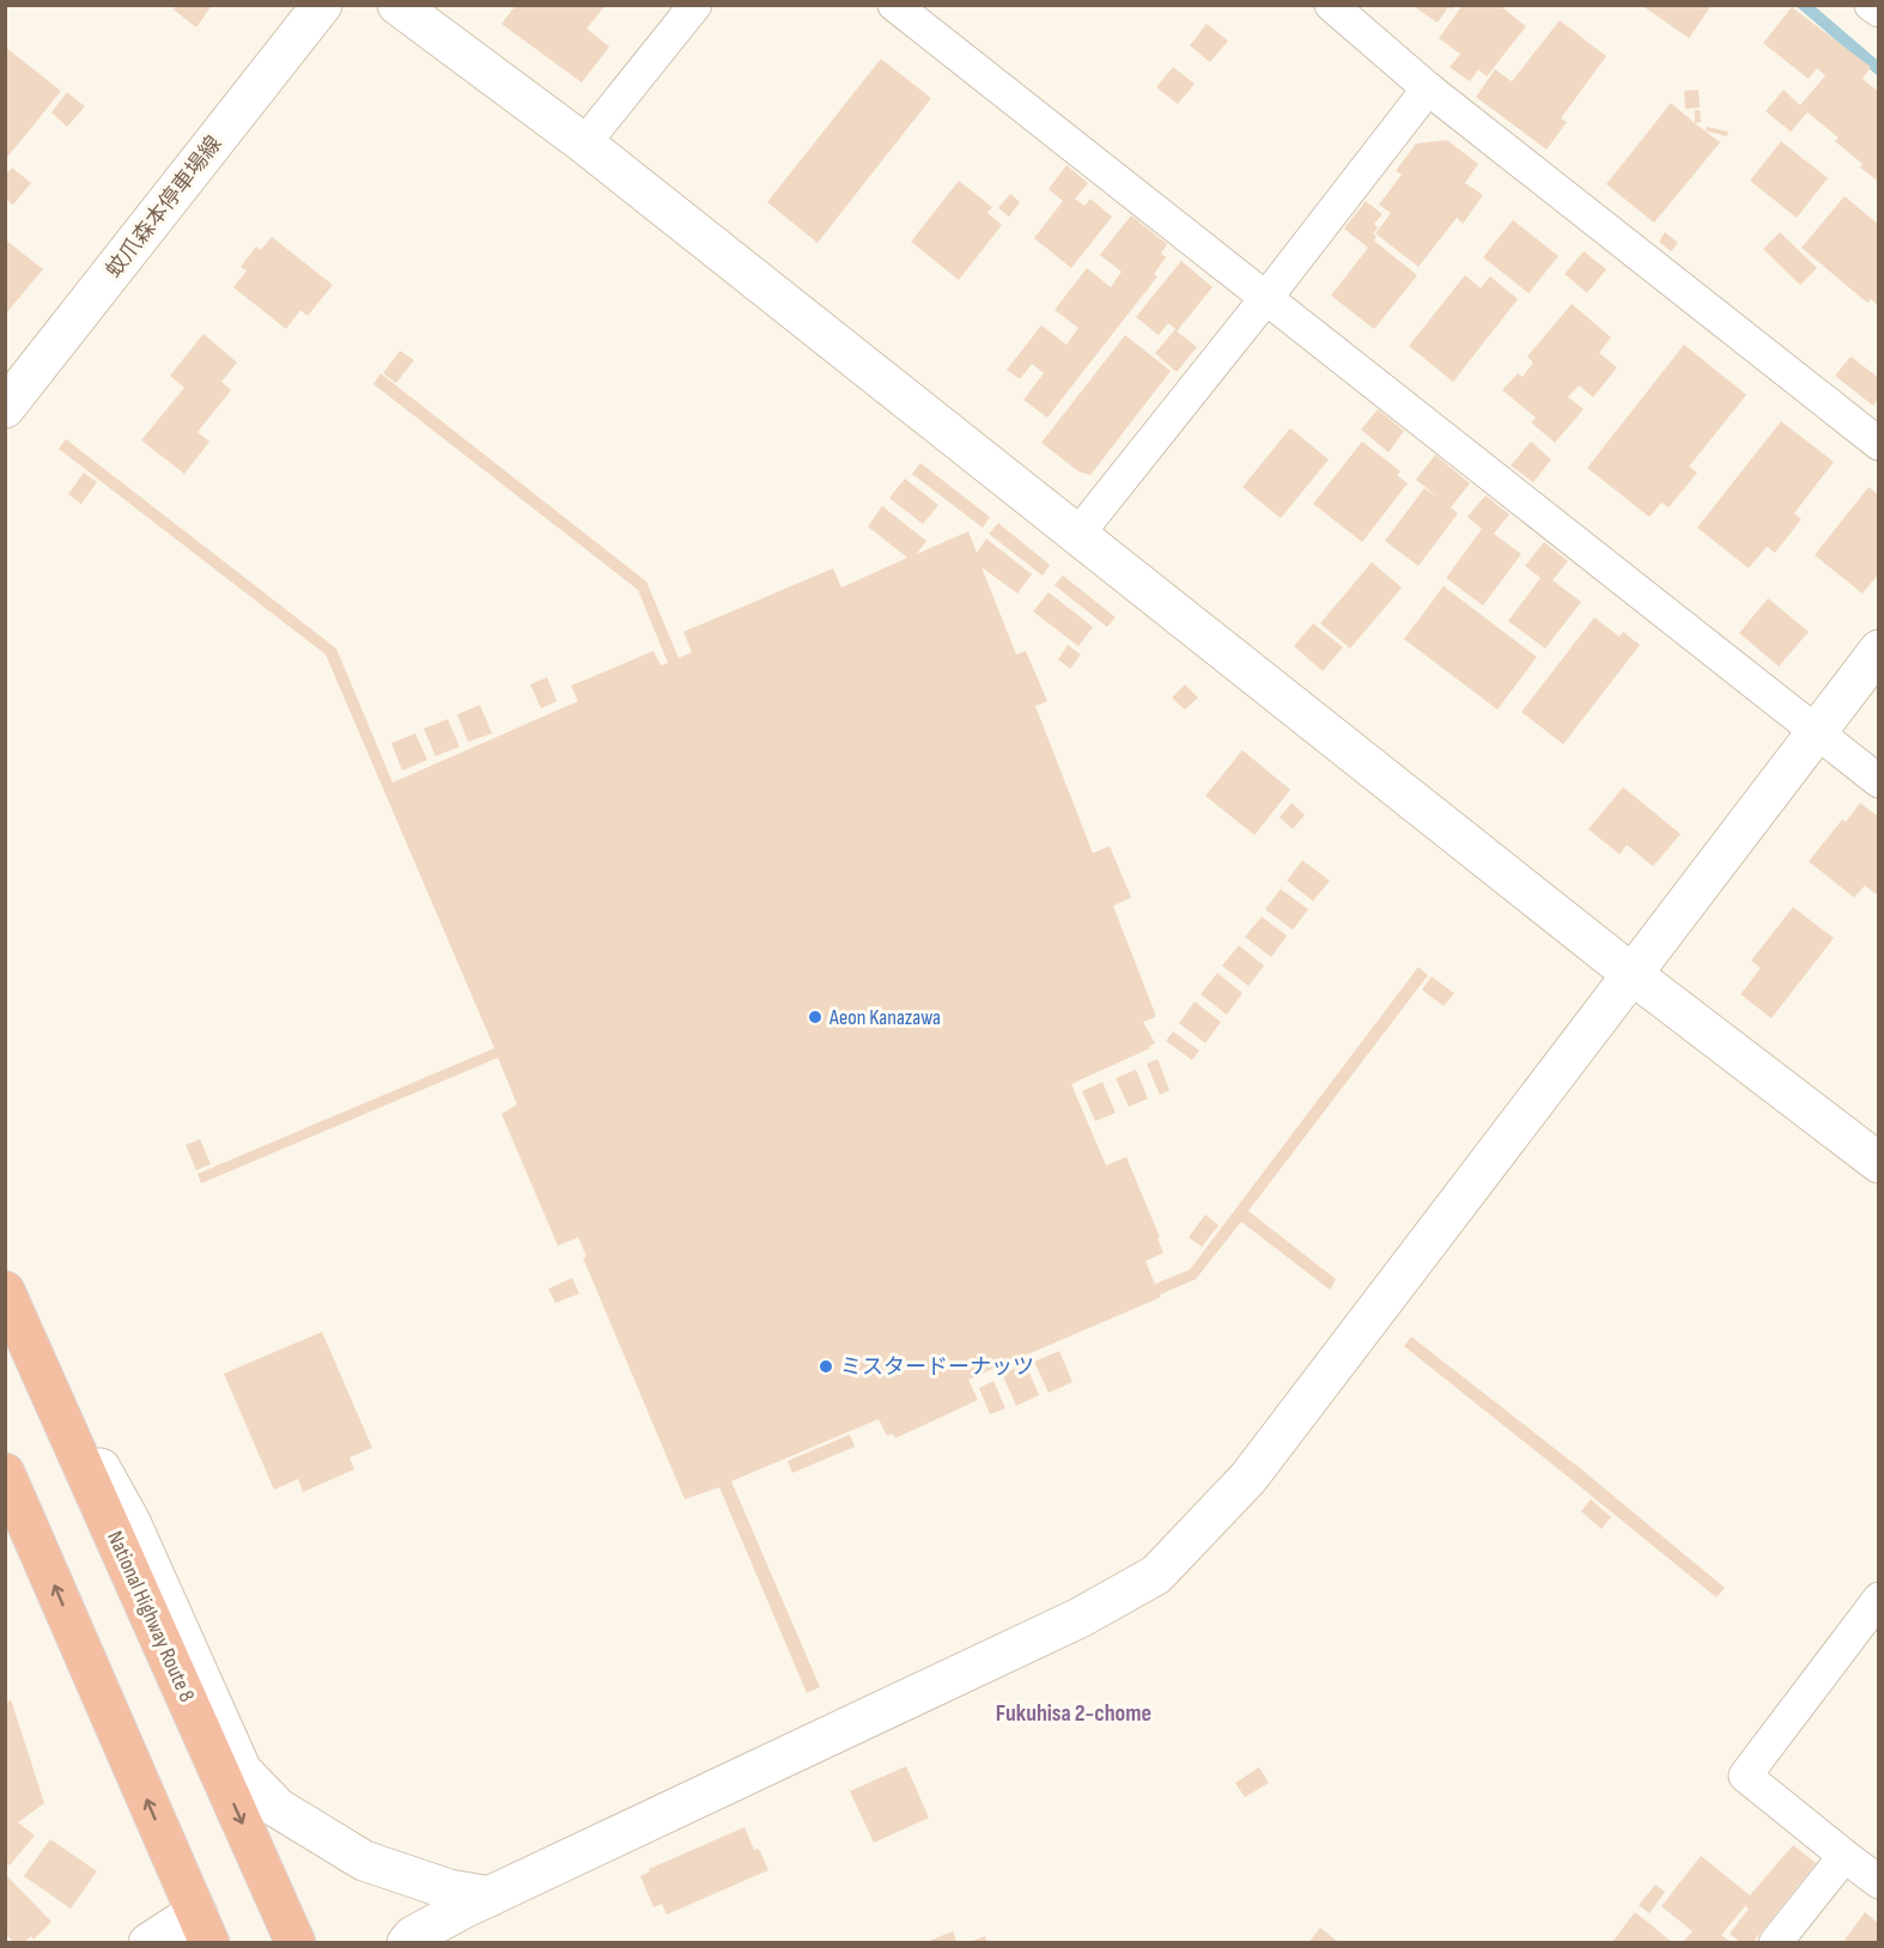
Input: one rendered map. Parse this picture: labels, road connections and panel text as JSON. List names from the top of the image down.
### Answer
{
  "streets": {
    "highway": ["National Highway Route 8"],
    "street": ["蚊爪森本停車場線"]
  },
  "districts": ["Fukuhisa 2-chome"],
  "places": ["Aeon Kanazawa", "ミスタードーナッツ"]
}
